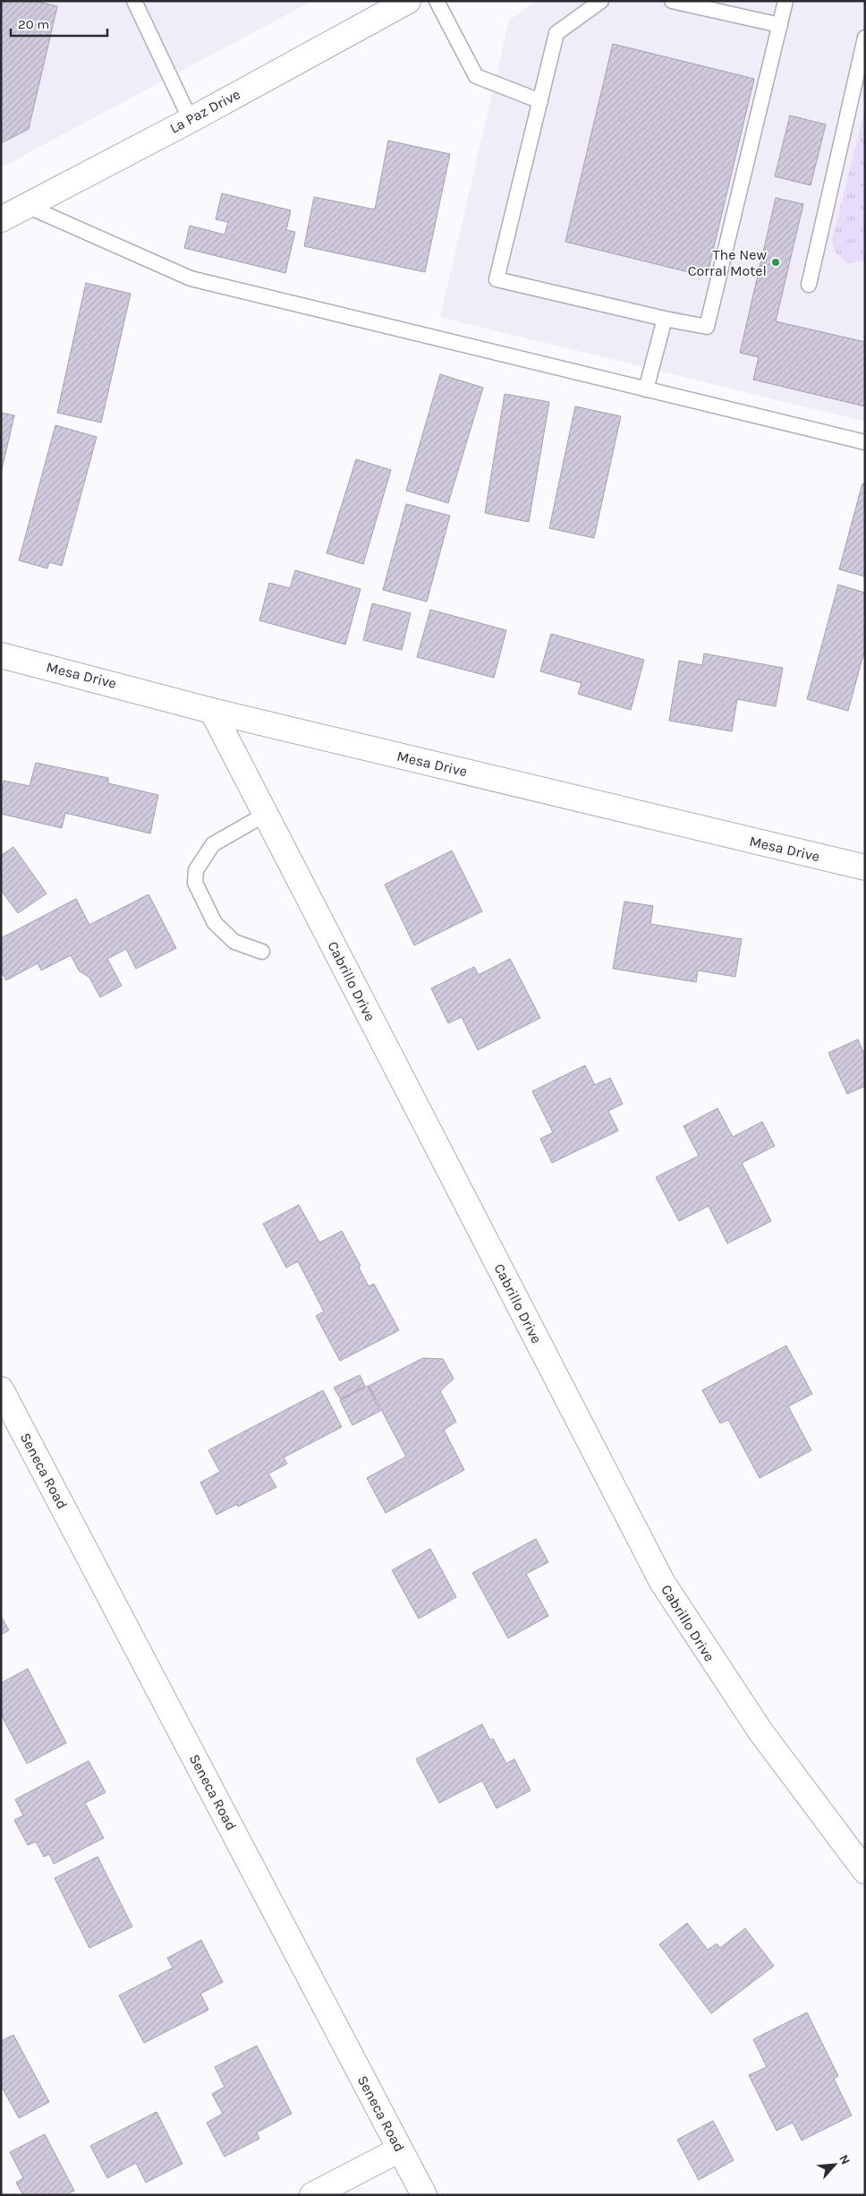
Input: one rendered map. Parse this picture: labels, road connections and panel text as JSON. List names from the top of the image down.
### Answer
{
  "streets": {
    "street": [
      "La Paz Drive",
      "Mesa Drive",
      "Cabrillo Drive",
      "Seneca Road"
    ]
  },
  "crossings": [
    ["Mesa Drive", "Cabrillo Drive"]
  ],
  "places": ["The New Corral Motel"],
  "scale_bar": "20 m",
  "north": "top right"
}
